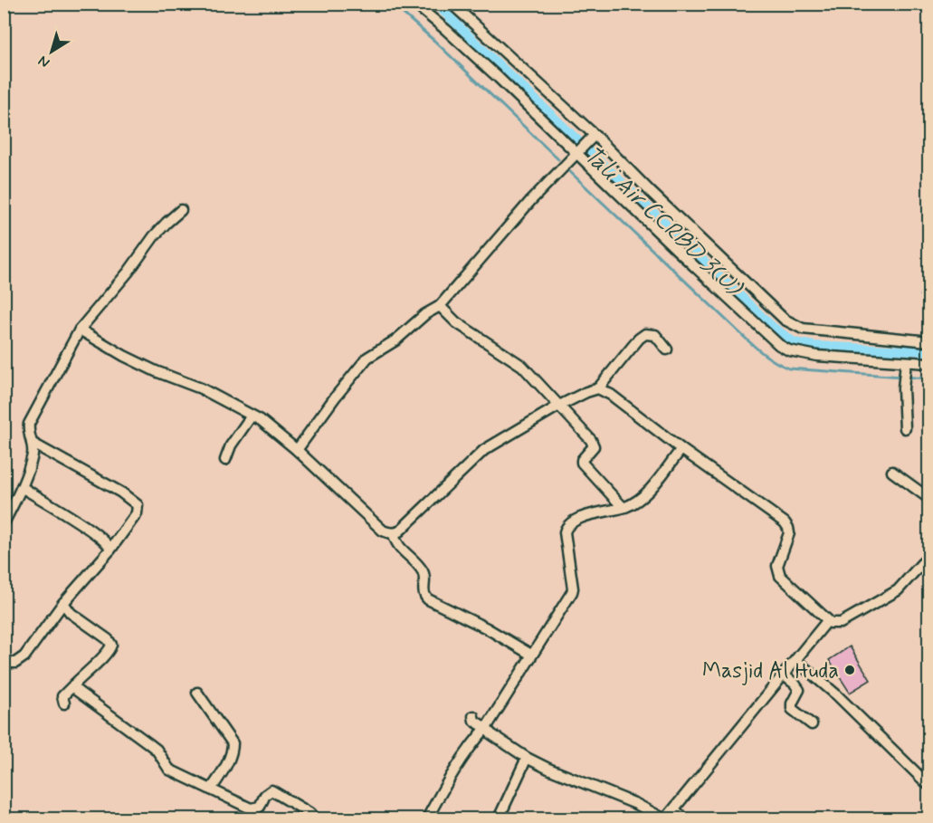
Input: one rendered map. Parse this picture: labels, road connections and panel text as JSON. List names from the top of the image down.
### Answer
{
  "water": ["Tali Air CCRBD 3(U)"],
  "places": ["Masjid Al Huda"],
  "north": "bottom left"
}
